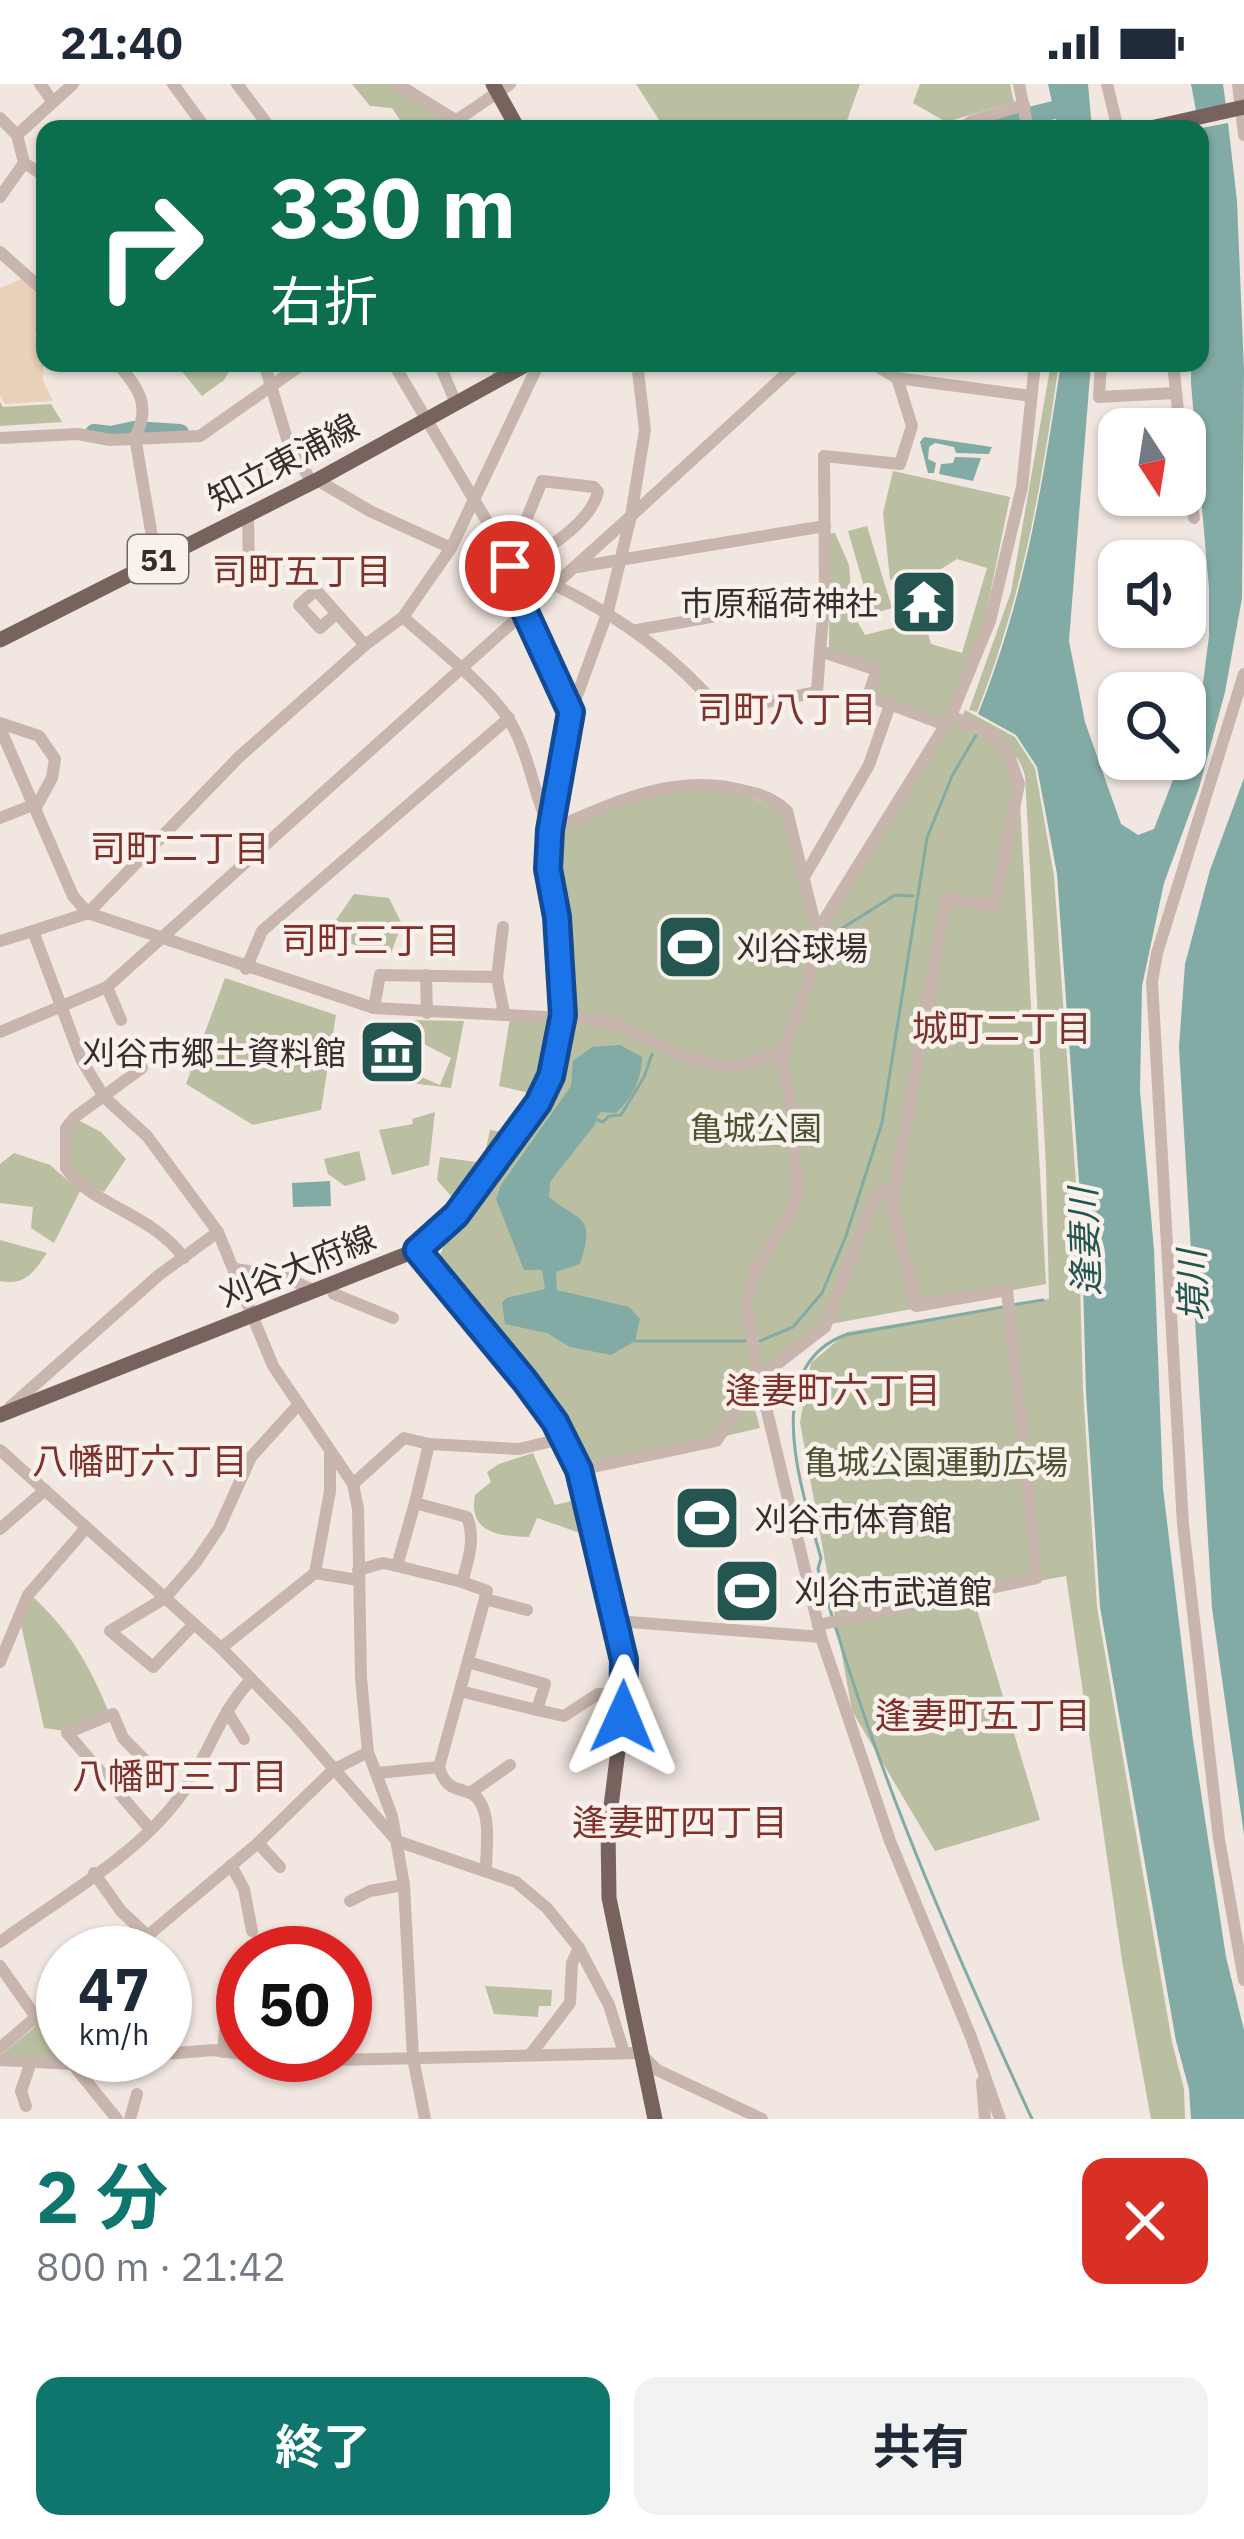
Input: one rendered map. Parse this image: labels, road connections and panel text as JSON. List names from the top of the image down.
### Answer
{
  "streets": {
    "main road": ["知立東浦線", "51", "刈谷大府線"]
  },
  "districts": [
    "司町五丁目",
    "司町八丁目",
    "司町二丁目",
    "司町三丁目",
    "城町二丁目",
    "逢妻町六丁目",
    "八幡町六丁目",
    "逢妻町五丁目",
    "八幡町三丁目",
    "逢妻町四丁目"
  ],
  "water": ["逢妻川", "境川"],
  "parks": ["亀城公園", "亀城公園運動広場"],
  "places": {
    "temple": ["市原稲荷神社"],
    "sports": ["刈谷球場", "刈谷市体育館", "刈谷市武道館"],
    "museum": ["刈谷市郷土資料館"]
  },
  "north": "bottom",
  "page": {
    "status": "21:40",
    "turn": ["330 m", "右折"],
    "speed": "47 km/h",
    "limit": "50",
    "heading": ["2 分", "800 m · 21:42"],
    "buttons": ["終了", "共有"]
  }
}
